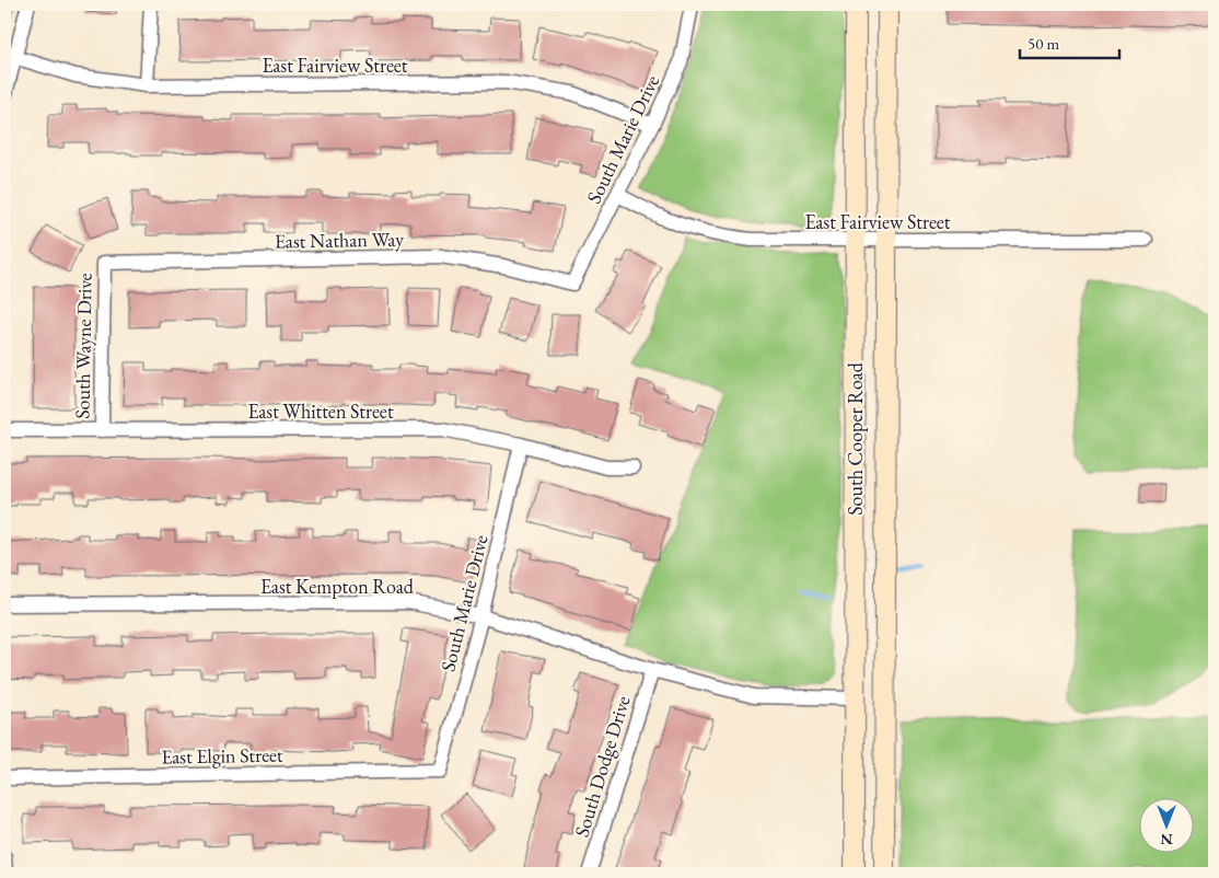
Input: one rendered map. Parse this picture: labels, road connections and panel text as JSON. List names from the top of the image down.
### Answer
{
  "streets": {
    "main road": ["South Cooper Road"],
    "street": [
      "East Fairview Street",
      "South Marie Drive",
      "East Nathan Way",
      "South Wayne Drive",
      "East Whitten Street",
      "East Kempton Road",
      "East Elgin Street",
      "South Dodge Drive"
    ]
  },
  "crossings": [
    ["East Fairview Street", "South Marie Drive"],
    ["East Fairview Street", "South Cooper Road"],
    ["South Marie Drive", "East Nathan Way"],
    ["South Marie Drive", "East Whitten Street"],
    ["South Marie Drive", "East Kempton Road"],
    ["South Marie Drive", "East Elgin Street"],
    ["East Nathan Way", "South Wayne Drive"],
    ["South Wayne Drive", "East Whitten Street"],
    ["South Cooper Road", "East Kempton Road"],
    ["East Kempton Road", "South Dodge Drive"]
  ],
  "scale_bar": "50 m",
  "north": "bottom"
}
